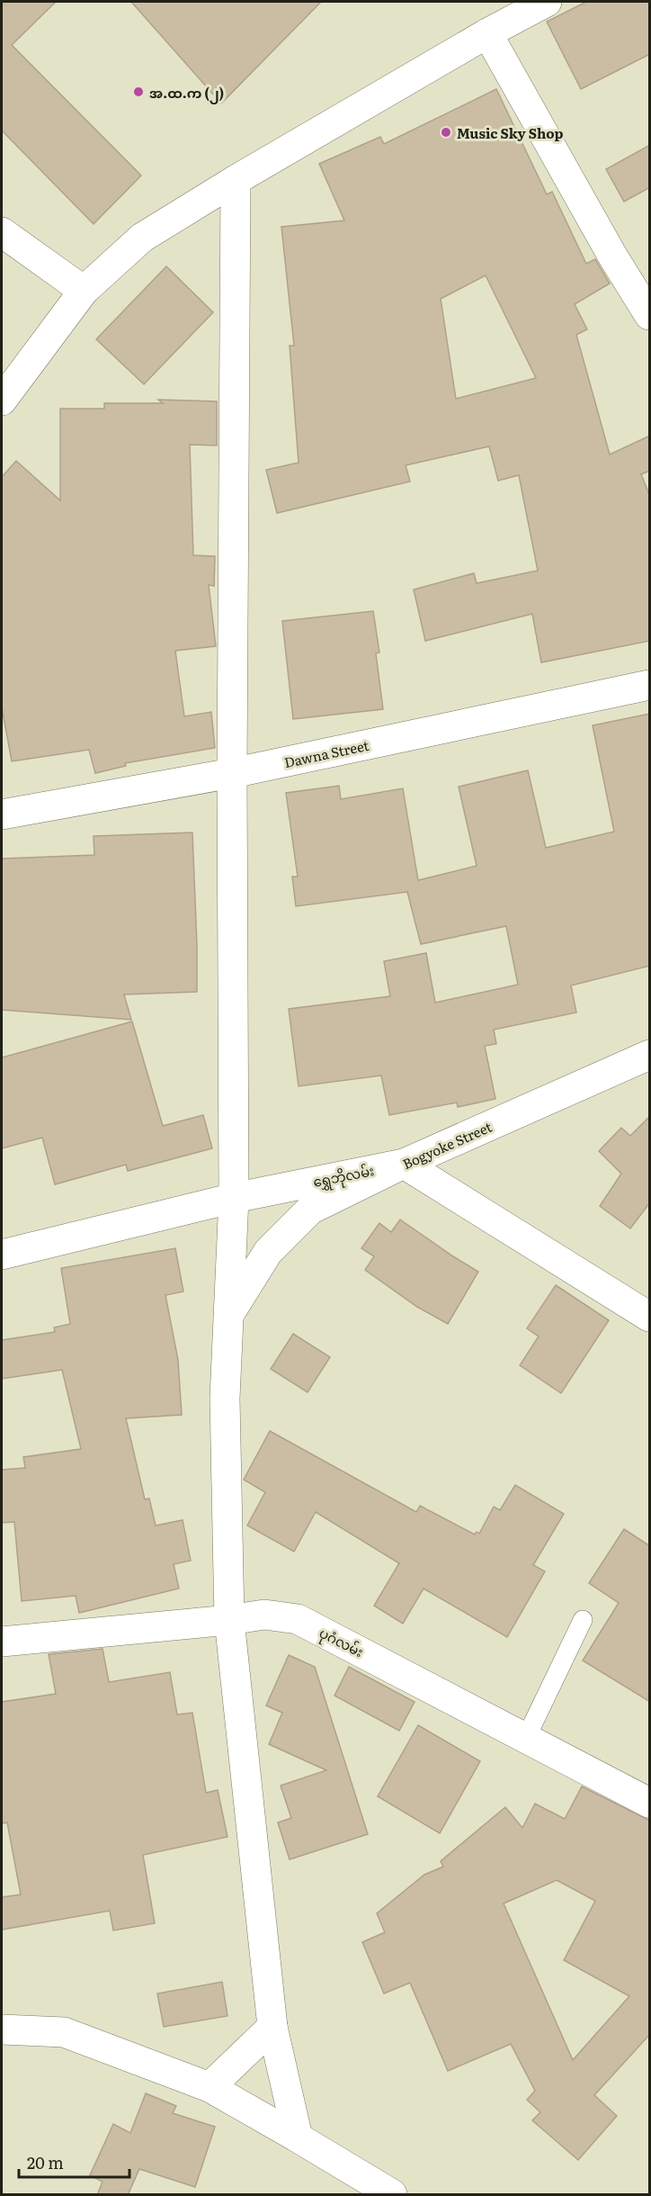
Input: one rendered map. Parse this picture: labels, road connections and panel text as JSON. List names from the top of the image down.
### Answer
{
  "streets": {
    "street": [
      "Dawna Street",
      "Bogyoke Street",
      "ရွှေဘိုလမ်း",
      "ပုဂံလမ်း"
    ]
  },
  "crossings": [
    ["Bogyoke Street", "ရွှေဘိုလမ်း"]
  ],
  "places": ["အ.ထ.က (၂)", "Music Sky Shop"],
  "scale_bar": "20 m"
}
